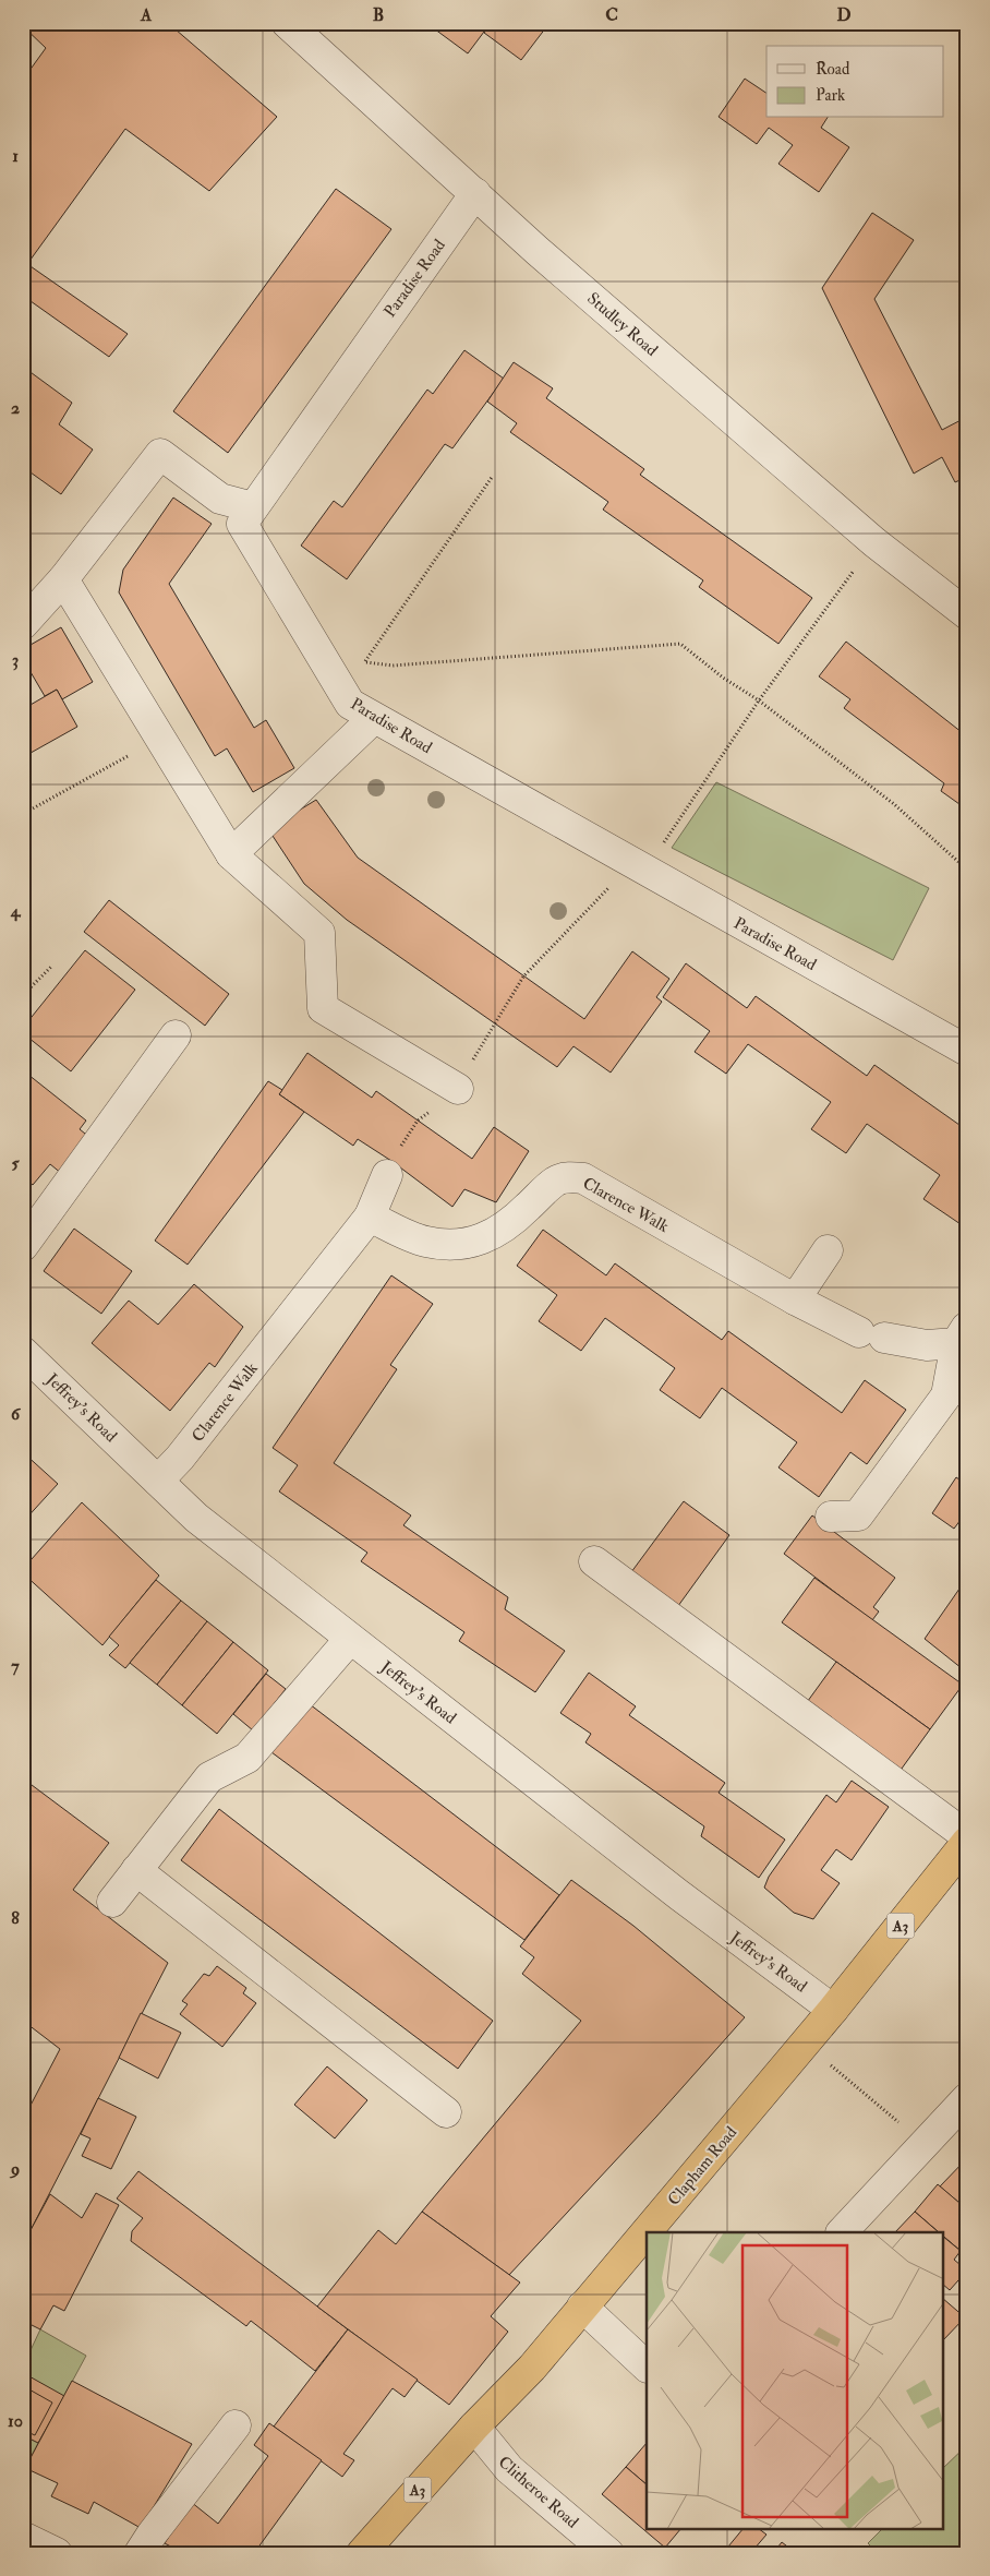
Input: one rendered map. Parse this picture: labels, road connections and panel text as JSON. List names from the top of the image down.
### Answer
{
  "streets": {
    "highway": ["A3", "Clapham Road"],
    "street": [
      "Paradise Road",
      "Studley Road",
      "Clarence Walk",
      "Jeffrey's Road",
      "Clitheroe Road"
    ]
  },
  "crossings": [
    ["Paradise Road", "Studley Road"],
    ["Clarence Walk", "Jeffrey's Road"],
    ["Jeffrey's Road", "Clapham Road"],
    ["Clapham Road", "Clitheroe Road"]
  ],
  "legend": ["Road", "Park"],
  "grid": {
    "columns": [
      "A",
      "B",
      "C",
      "D"
    ],
    "rows": [
      "1",
      "2",
      "3",
      "4",
      "5",
      "6",
      "7",
      "8",
      "9",
      "10"
    ]
  }
}
